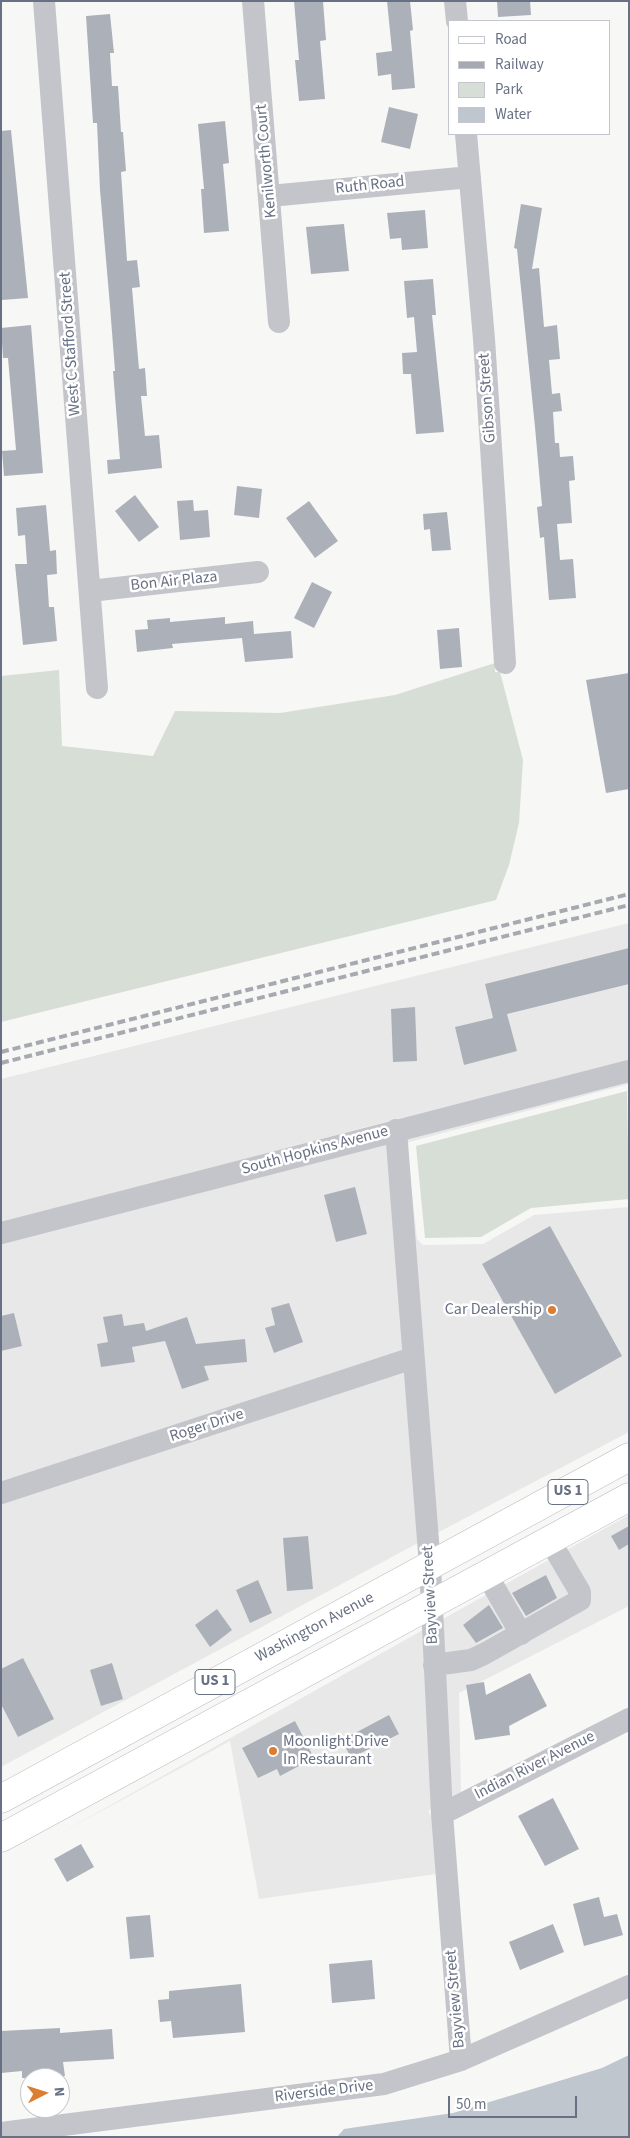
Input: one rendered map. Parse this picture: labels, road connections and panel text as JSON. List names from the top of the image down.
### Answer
{
  "streets": {
    "main road": ["US 1", "Washington Avenue"],
    "street": [
      "Kenilworth Court",
      "Ruth Road",
      "West C Stafford Street",
      "Gibson Street",
      "Bon Air Plaza",
      "South Hopkins Avenue",
      "Roger Drive",
      "Bayview Street",
      "Indian River Avenue",
      "Riverside Drive"
    ]
  },
  "crossings": [
    ["Kenilworth Court", "Ruth Road"],
    ["Ruth Road", "Gibson Street"],
    ["West C Stafford Street", "Bon Air Plaza"],
    ["South Hopkins Avenue", "Bayview Street"],
    ["Roger Drive", "Bayview Street"],
    ["US 1", "Bayview Street"],
    ["Bayview Street", "Washington Avenue"],
    ["Bayview Street", "Indian River Avenue"],
    ["Bayview Street", "Riverside Drive"]
  ],
  "places": ["Car Dealership", "Moonlight Drive In Restaurant"],
  "legend": [
    "Road",
    "Railway",
    "Park",
    "Water"
  ],
  "scale_bar": "50 m",
  "north": "right"
}
